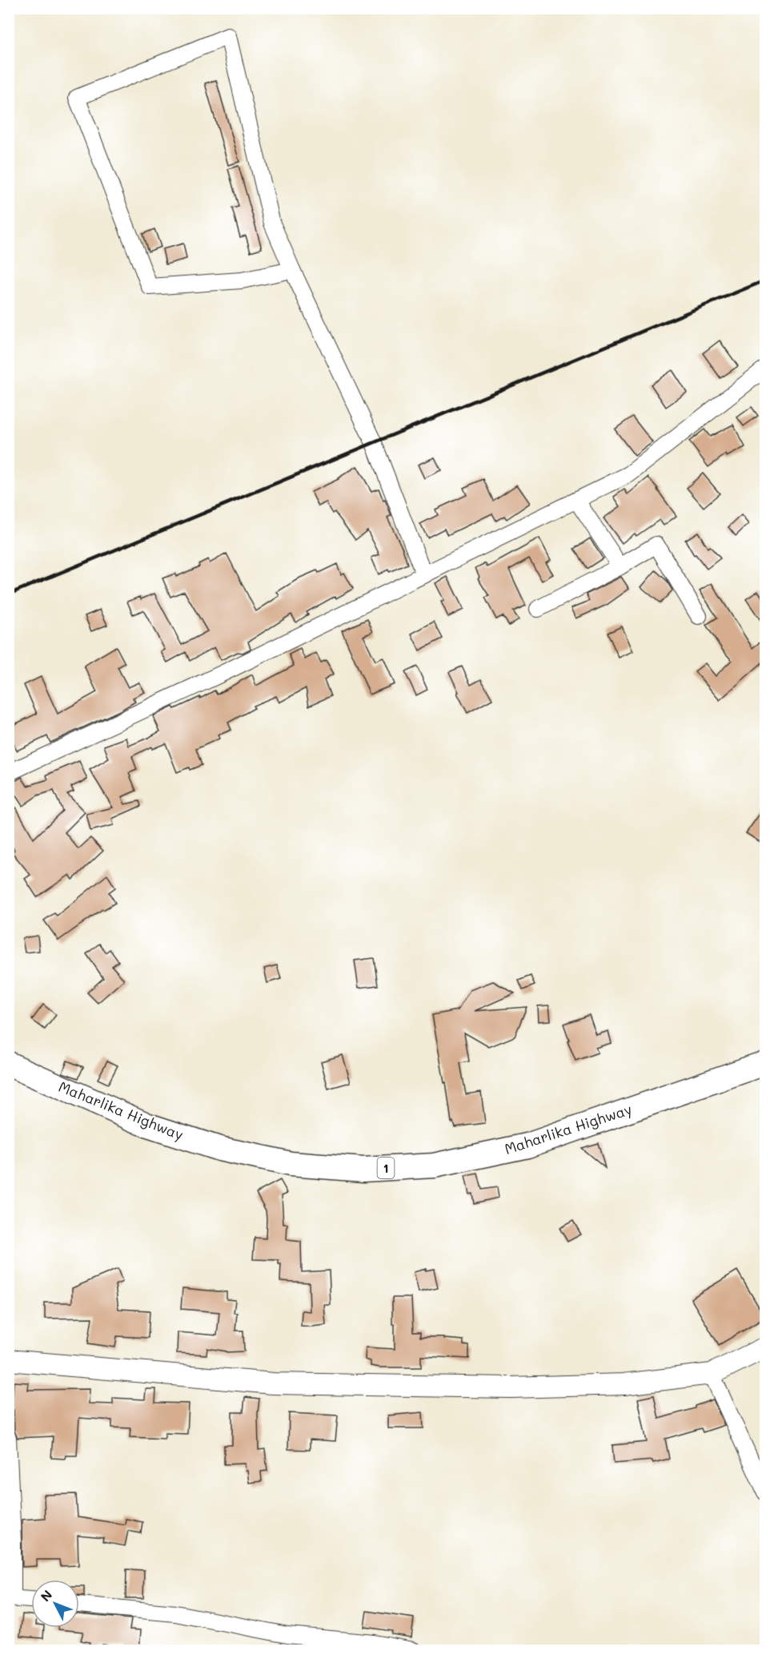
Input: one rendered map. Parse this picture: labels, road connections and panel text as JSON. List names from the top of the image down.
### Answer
{
  "streets": {
    "highway": ["Maharlika Highway", "1"]
  },
  "north": "top left"
}
